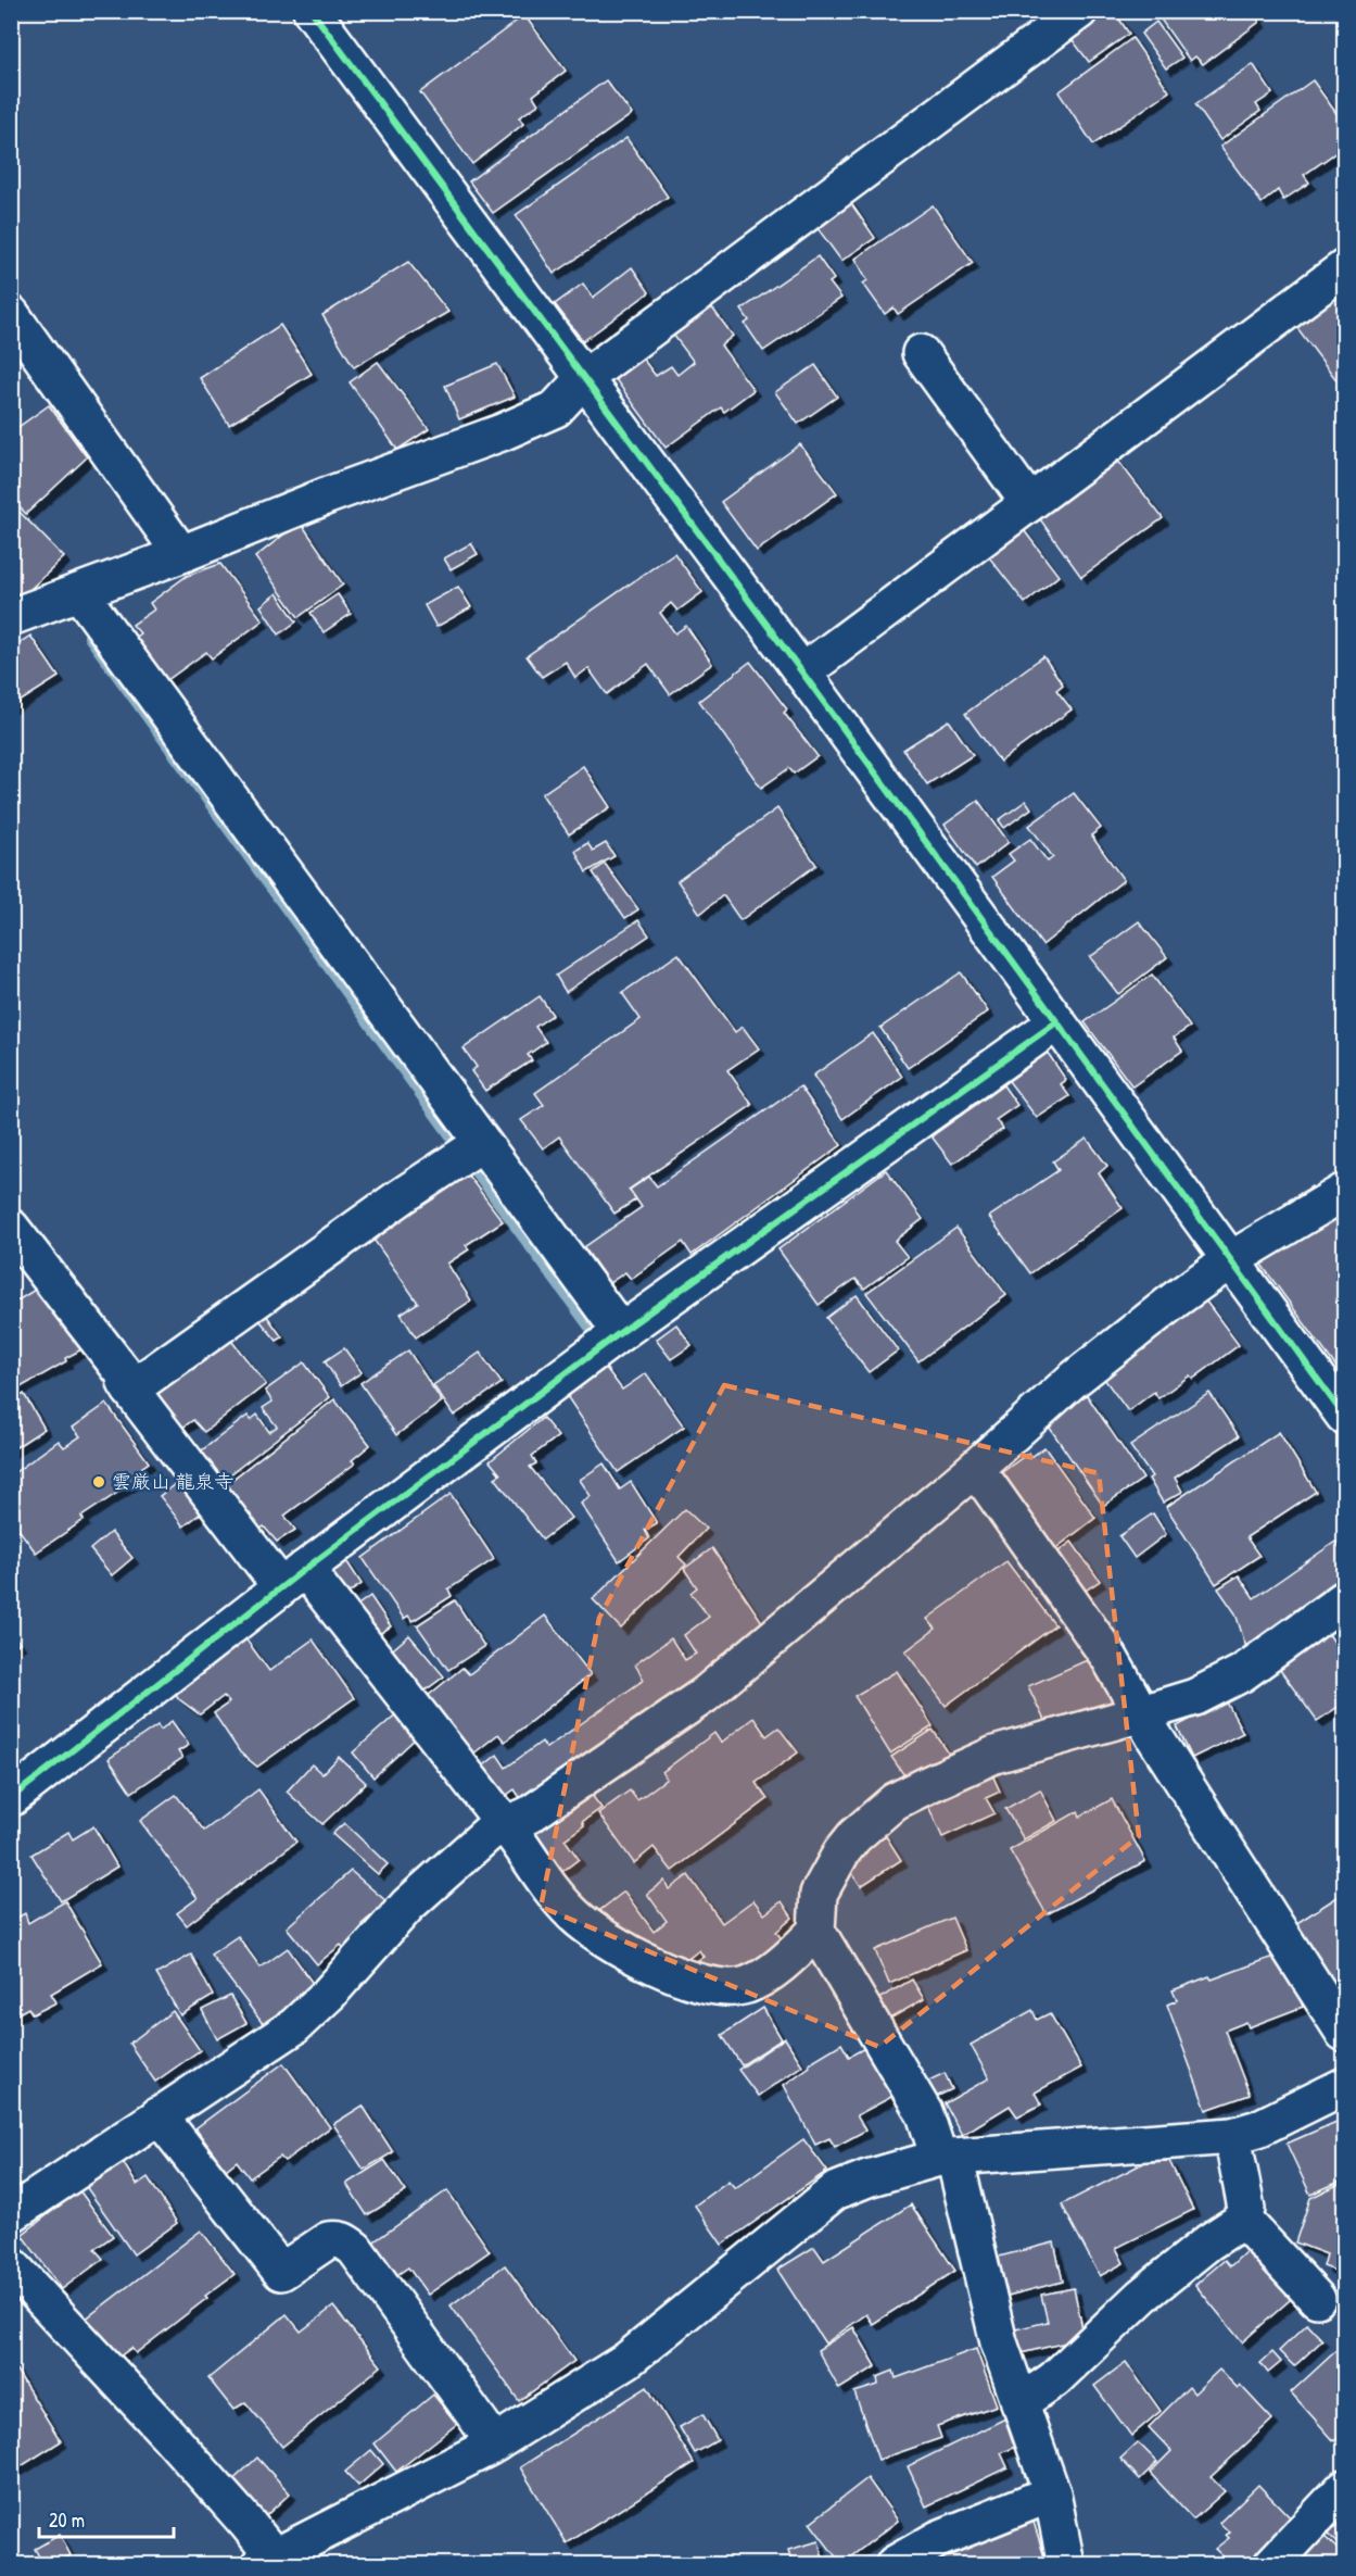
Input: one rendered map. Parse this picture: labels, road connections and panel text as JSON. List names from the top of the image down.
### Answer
{
  "places": ["雲厳山 龍泉寺"],
  "scale_bar": "20 m"
}
